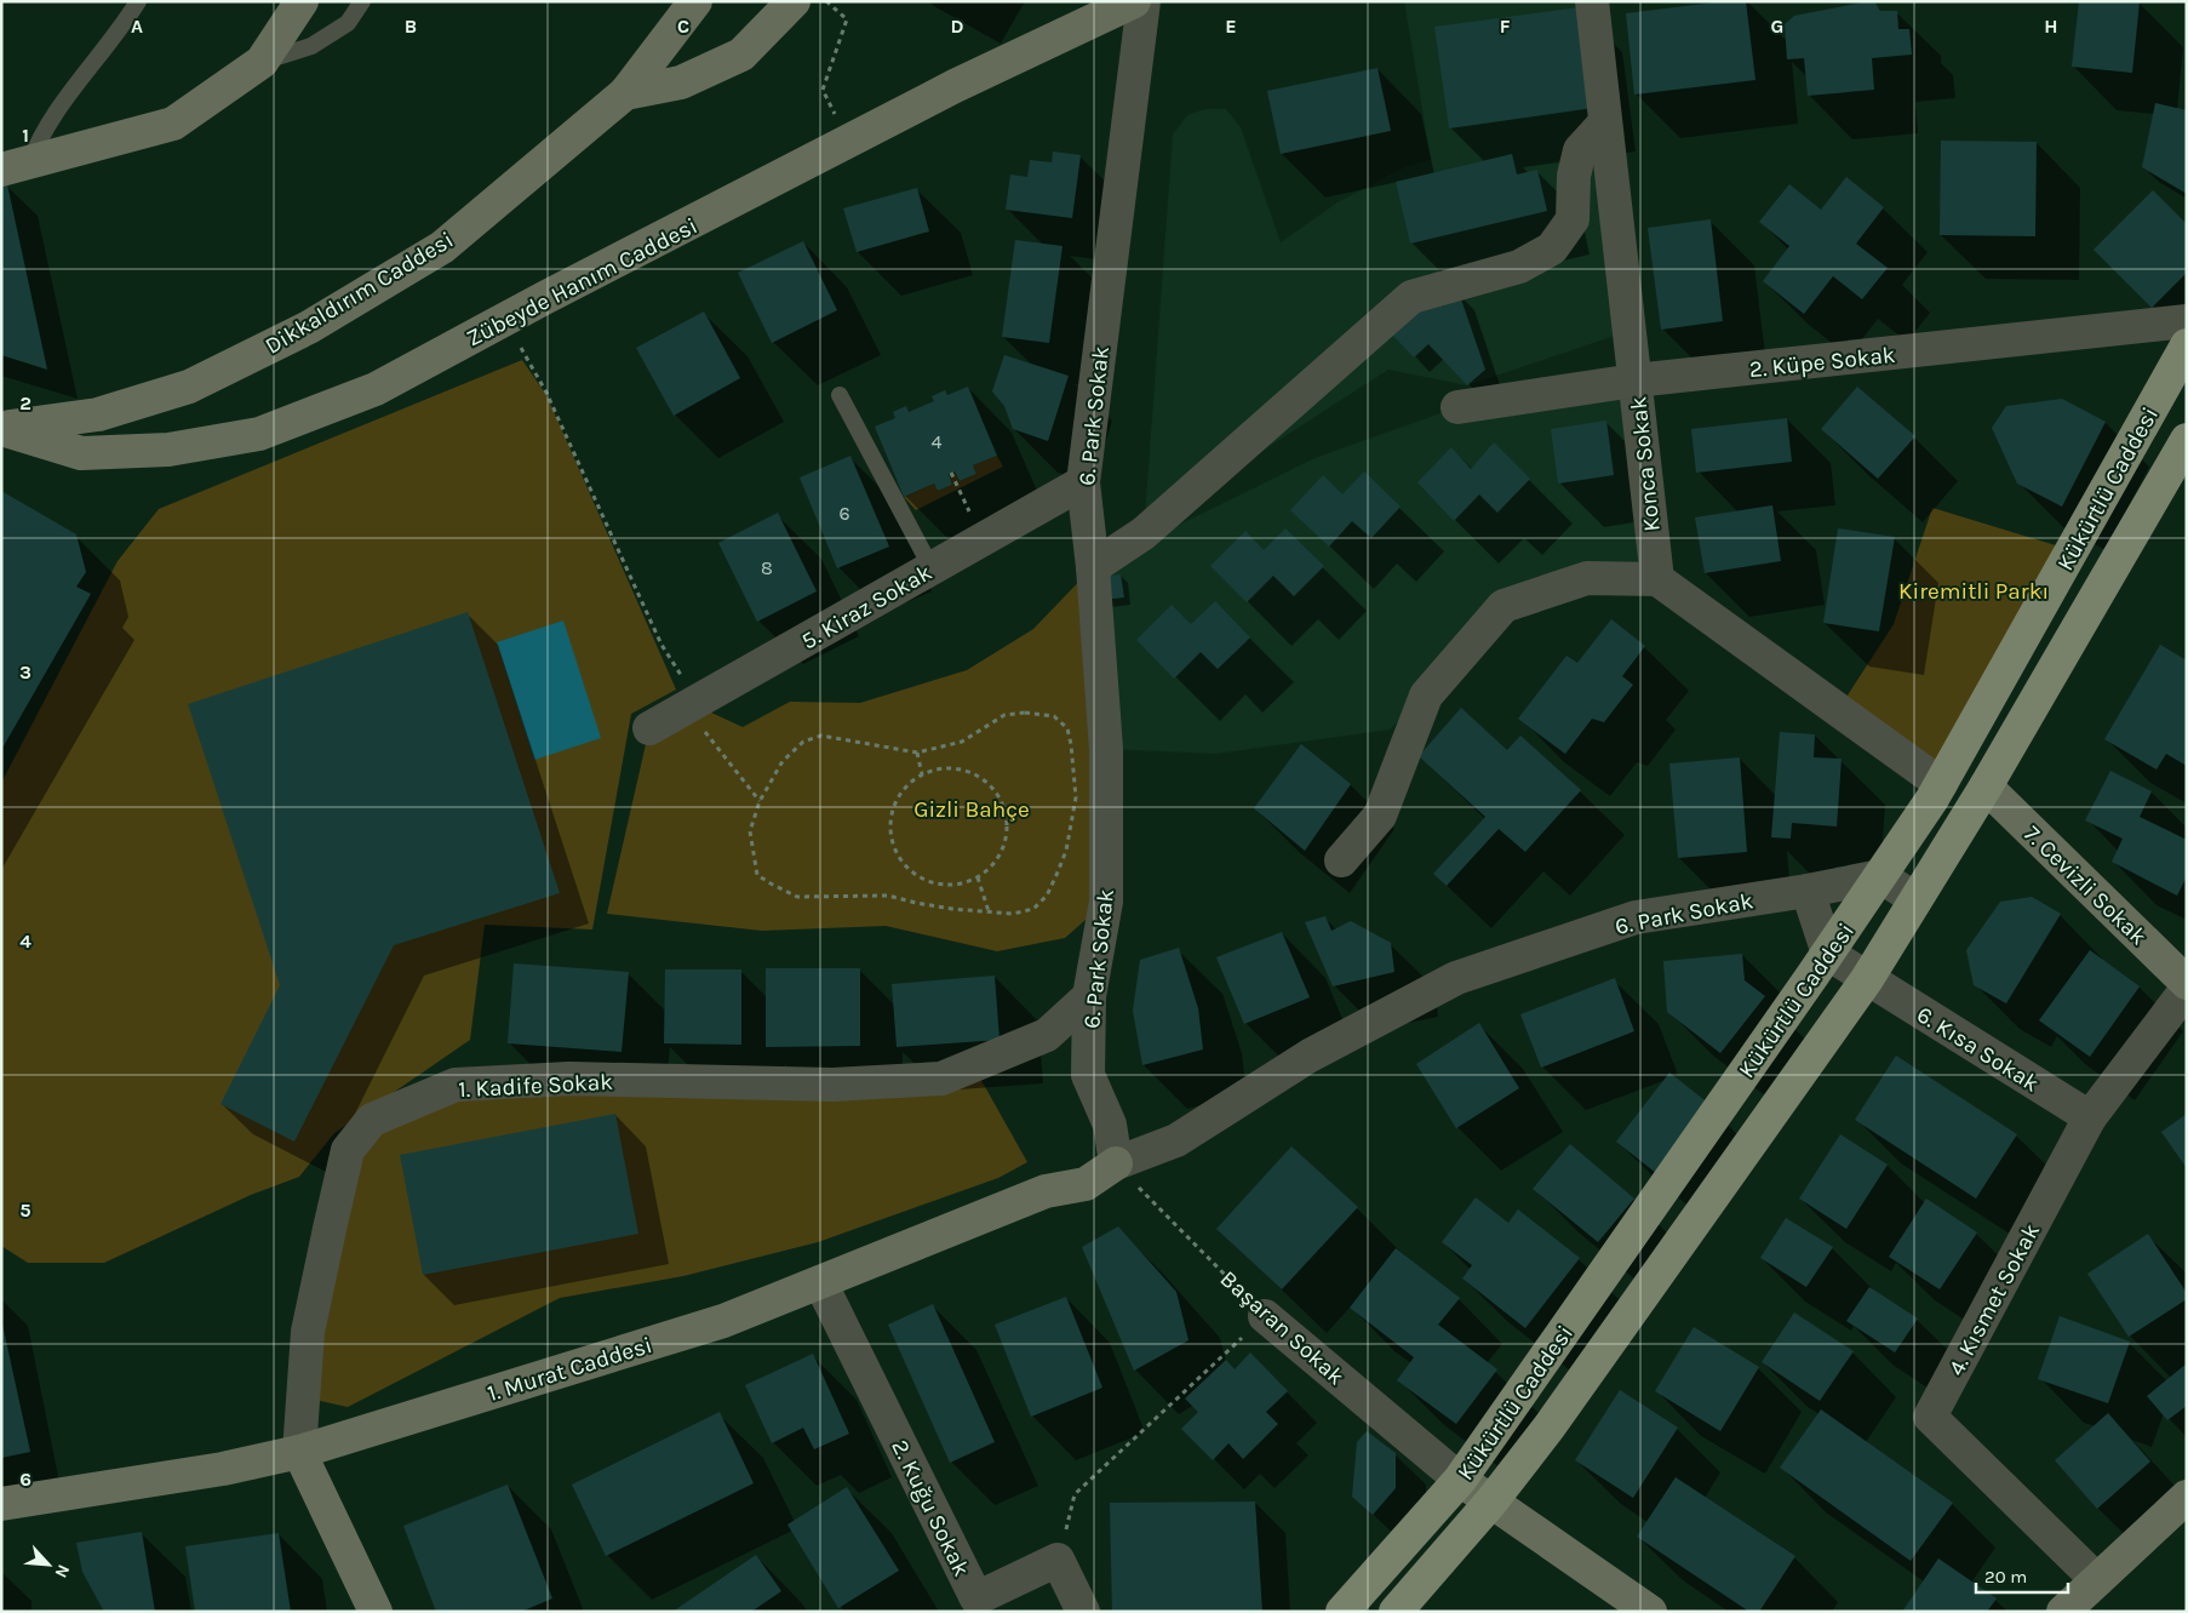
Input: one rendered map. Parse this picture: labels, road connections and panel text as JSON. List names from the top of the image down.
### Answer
{
  "streets": {
    "main road": [
      "Zübeyde Hanım Caddesi",
      "Dikkaldırım Caddesi",
      "Kükürtlü Caddesi",
      "7. Cevizli Sokak",
      "1. Murat Caddesi"
    ],
    "street": [
      "2. Küpe Sokak",
      "6. Park Sokak",
      "Konca Sokak",
      "5. Kiraz Sokak",
      "6. Kısa Sokak",
      "1. Kadife Sokak",
      "4. Kısmet Sokak",
      "Başaran Sokak",
      "2. Kuğu Sokak"
    ]
  },
  "crossings": [
    ["Zübeyde Hanım Caddesi", "Dikkaldırım Caddesi"],
    ["2. Küpe Sokak", "Konca Sokak"],
    ["6. Park Sokak", "Kükürtlü Caddesi"],
    ["6. Park Sokak", "5. Kiraz Sokak"],
    ["6. Park Sokak", "1. Kadife Sokak"],
    ["6. Park Sokak", "Başaran Sokak"],
    ["6. Park Sokak", "1. Murat Caddesi"],
    ["Kükürtlü Caddesi", "7. Cevizli Sokak"],
    ["Kükürtlü Caddesi", "6. Kısa Sokak"],
    ["Kükürtlü Caddesi", "Başaran Sokak"],
    ["6. Kısa Sokak", "4. Kısmet Sokak"],
    ["1. Kadife Sokak", "1. Murat Caddesi"],
    ["Başaran Sokak", "1. Murat Caddesi"],
    ["1. Murat Caddesi", "2. Kuğu Sokak"]
  ],
  "parks": ["Kiremitli Parkı", "Gizli Bahçe"],
  "house_numbers": ["4", "6", "8"],
  "scale_bar": "20 m",
  "north": "bottom right",
  "grid": {
    "columns": [
      "A",
      "B",
      "C",
      "D",
      "E",
      "F",
      "G",
      "H"
    ],
    "rows": [
      "1",
      "2",
      "3",
      "4",
      "5",
      "6"
    ]
  }
}
